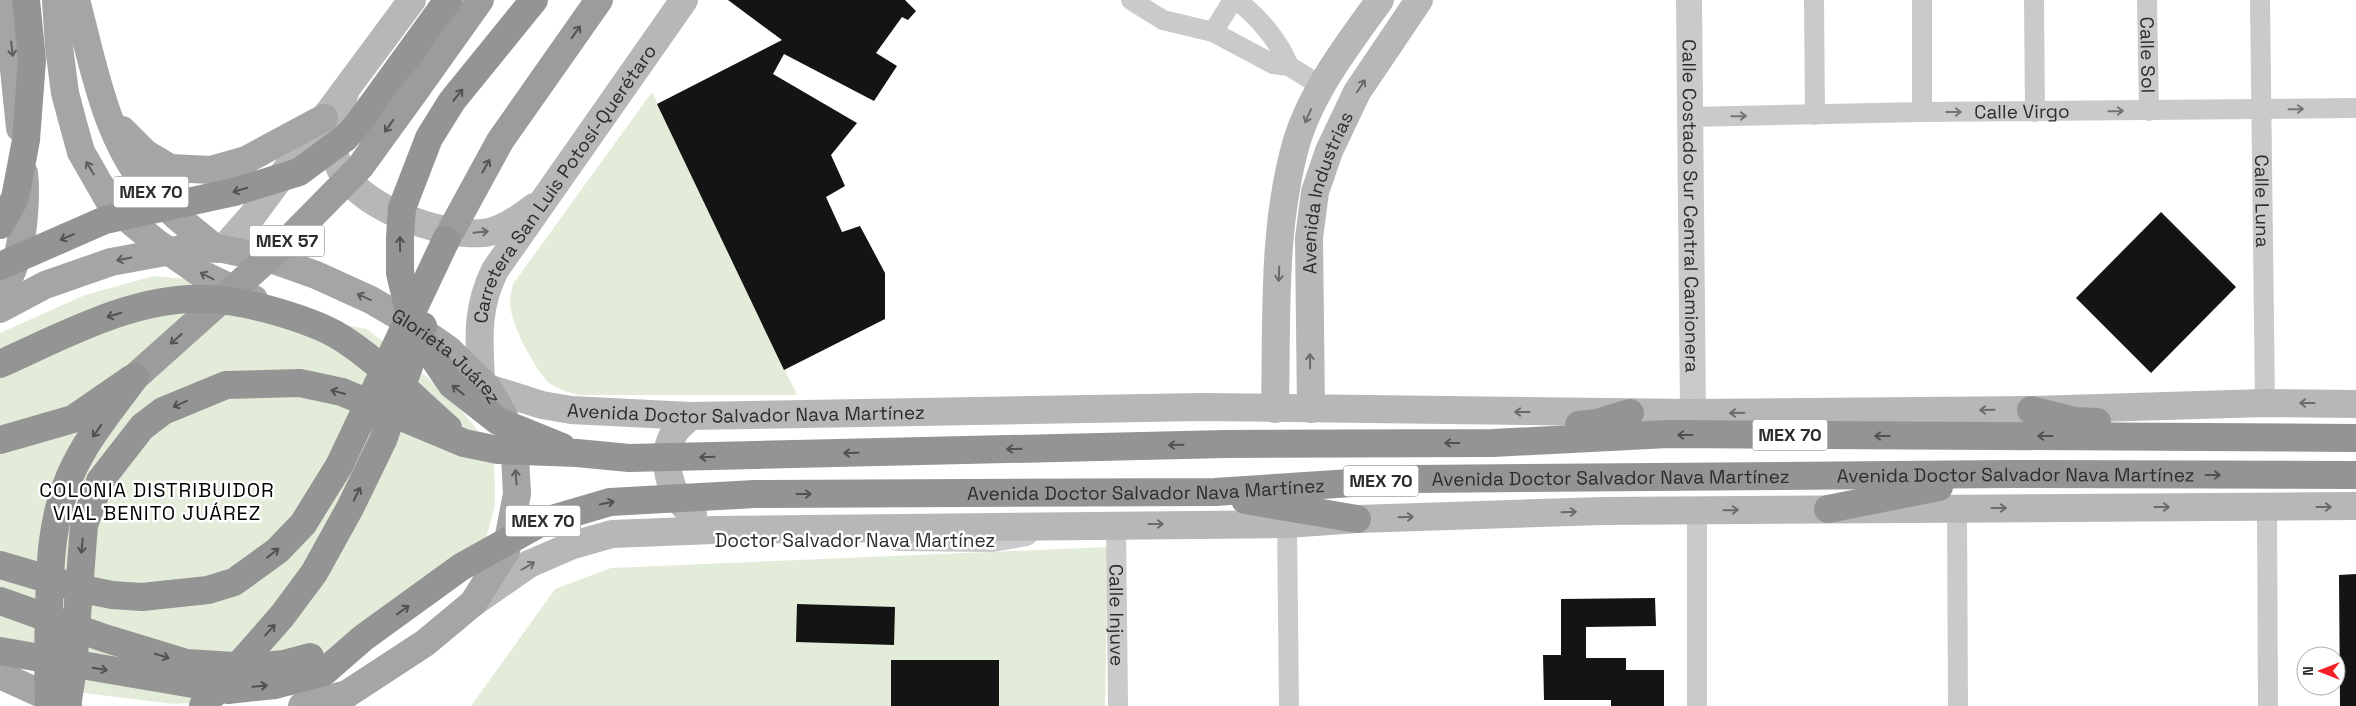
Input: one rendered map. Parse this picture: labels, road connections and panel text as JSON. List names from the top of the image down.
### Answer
{
  "streets": {
    "highway": ["MEX 70", "MEX 57", "Avenida Doctor Salvador Nava Martínez"],
    "main road": ["Carretera San Luis Potosí-Querétaro", "Avenida Industrias", "Glorieta Juárez"],
    "street": [
      "Calle Sol",
      "Calle Virgo",
      "Calle Luna",
      "Calle Costado Sur Central Camionera",
      "Calle Injuve"
    ]
  },
  "crossings": [
    ["Calle Sol", "Calle Virgo"],
    ["Calle Virgo", "Calle Luna"],
    ["Calle Virgo", "Calle Costado Sur Central Camionera"],
    ["Carretera San Luis Potosí-Querétaro", "Glorieta Juárez"],
    ["Carretera San Luis Potosí-Querétaro", "Avenida Doctor Salvador Nava Martínez"],
    ["MEX 70", "Glorieta Juárez"],
    ["Avenida Industrias", "Avenida Doctor Salvador Nava Martínez"],
    ["Calle Luna", "Avenida Doctor Salvador Nava Martínez"],
    ["Calle Costado Sur Central Camionera", "Avenida Doctor Salvador Nava Martínez"],
    ["Glorieta Juárez", "Avenida Doctor Salvador Nava Martínez"],
    ["Avenida Doctor Salvador Nava Martínez", "Calle Injuve"]
  ],
  "one_way": ["Calle Virgo"],
  "districts": ["COLONIA DISTRIBUIDOR VIAL BENITO JUÁREZ"],
  "north": "left"
}
